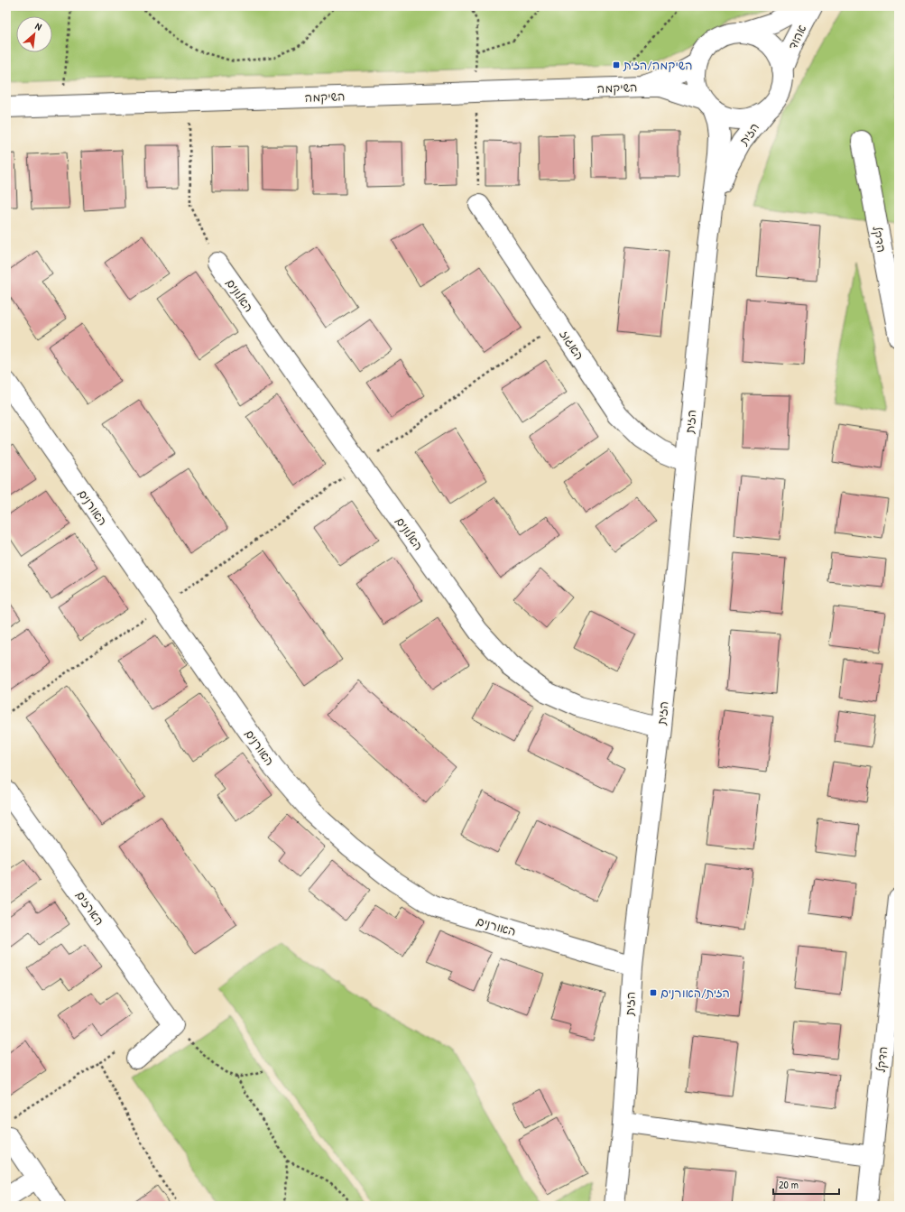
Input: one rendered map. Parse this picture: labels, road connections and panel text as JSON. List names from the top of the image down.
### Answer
{
  "streets": {
    "street": [
      "אהוד",
      "השיקמה",
      "הזית",
      "הדקל",
      "האלונים",
      "האגוז",
      "האורנים",
      "הארזים"
    ]
  },
  "crossings": [
    ["אהוד", "השיקמה"],
    ["אהוד", "הזית"],
    ["השיקמה", "הזית"],
    ["הזית", "האלונים"],
    ["הזית", "האגוז"],
    ["הזית", "האורנים"]
  ],
  "places": {
    "transit": ["השיקמה/הזית", "הזית/האורנים"]
  },
  "scale_bar": "20 m",
  "north": "top right"
}
